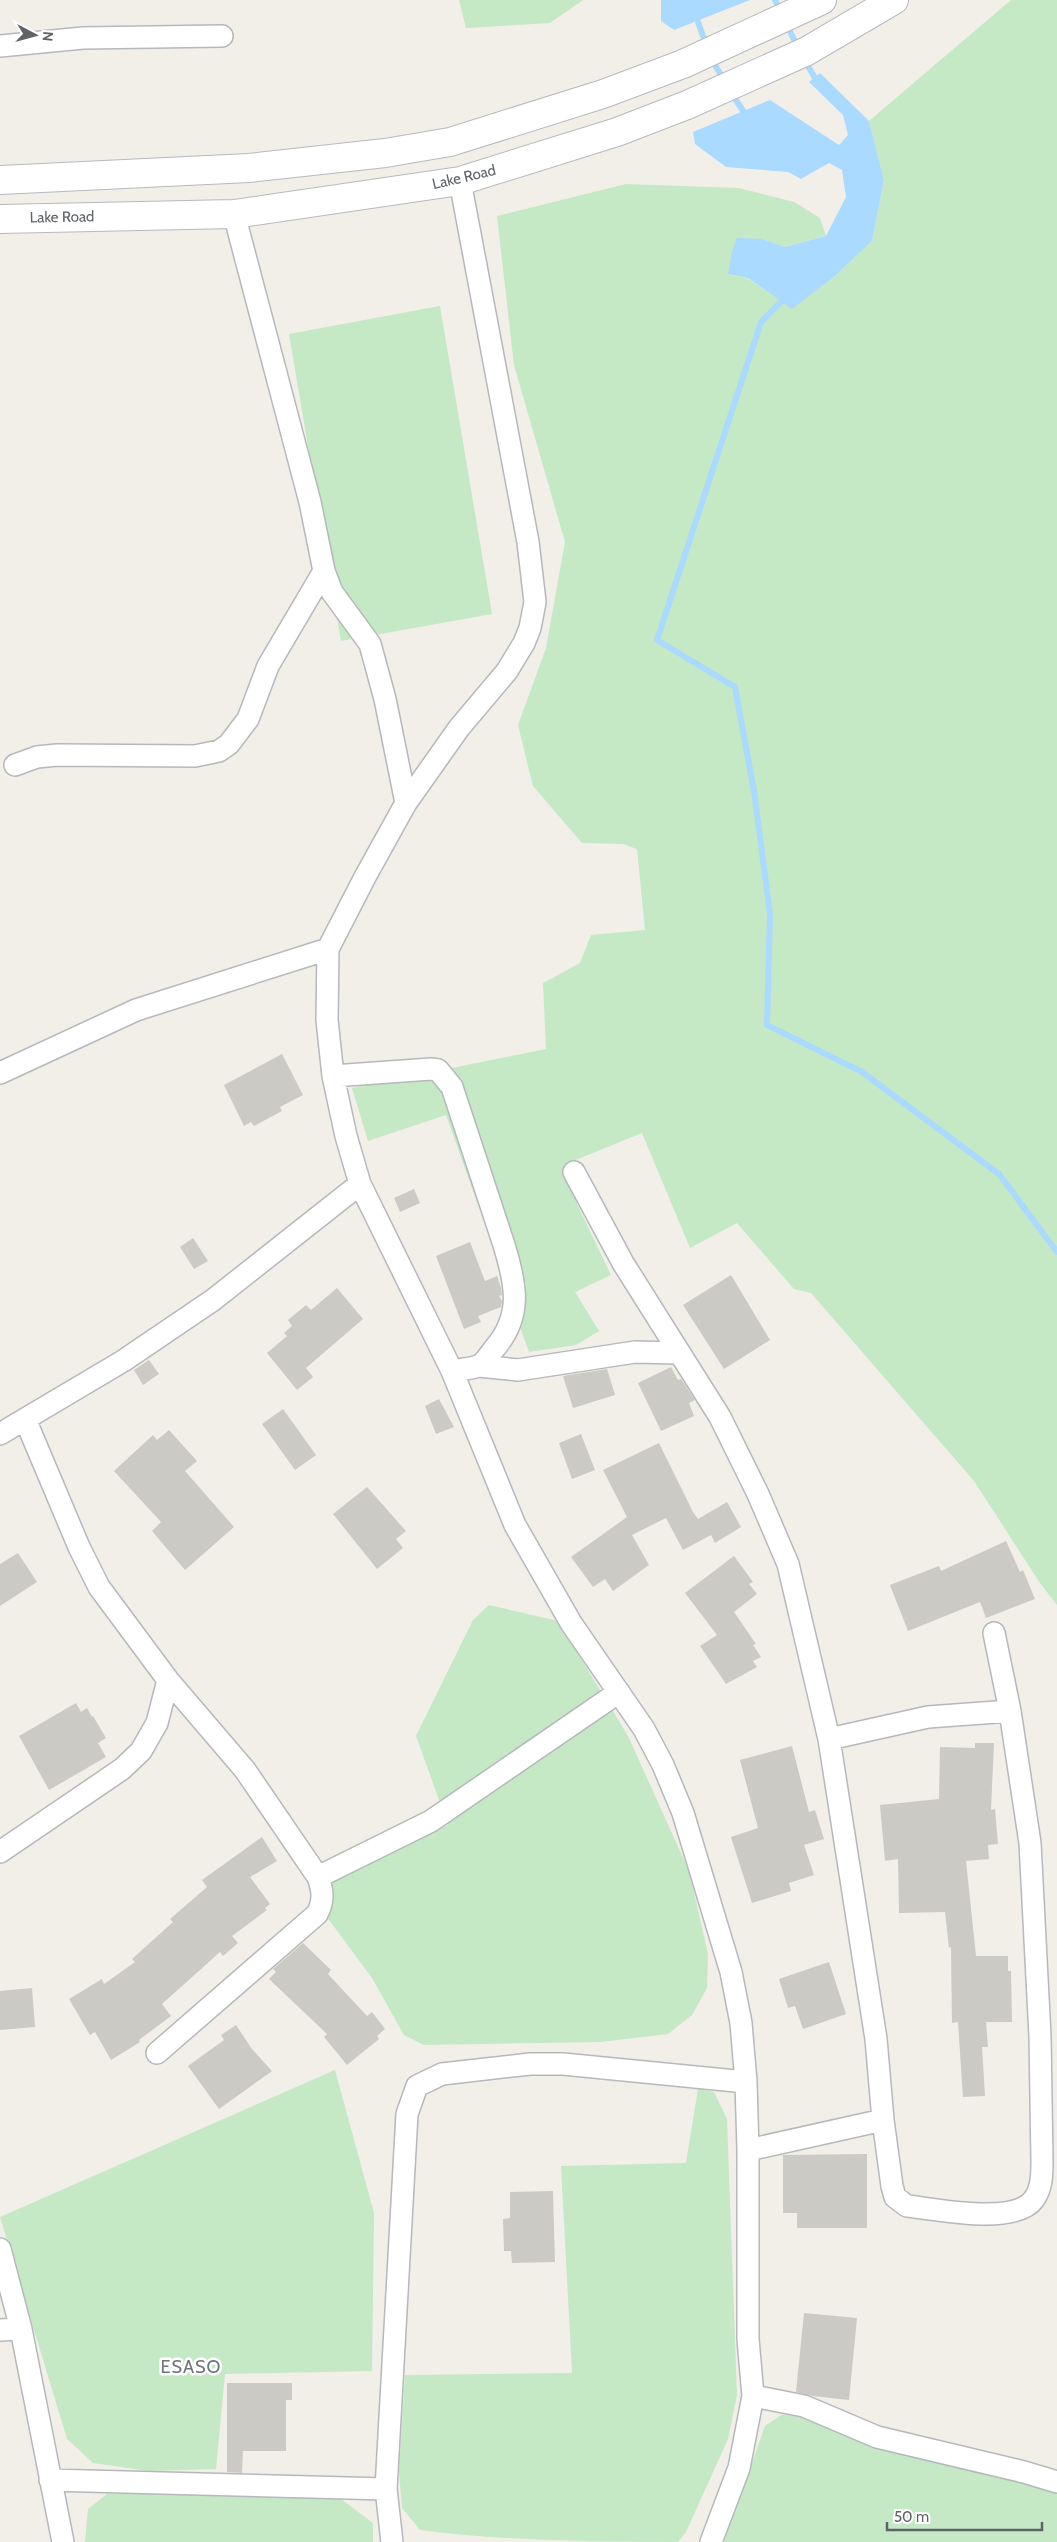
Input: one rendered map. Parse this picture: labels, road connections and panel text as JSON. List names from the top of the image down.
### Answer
{
  "streets": {
    "main road": ["Lake Road"]
  },
  "districts": ["ESASO"],
  "scale_bar": "50 m",
  "north": "right"
}
